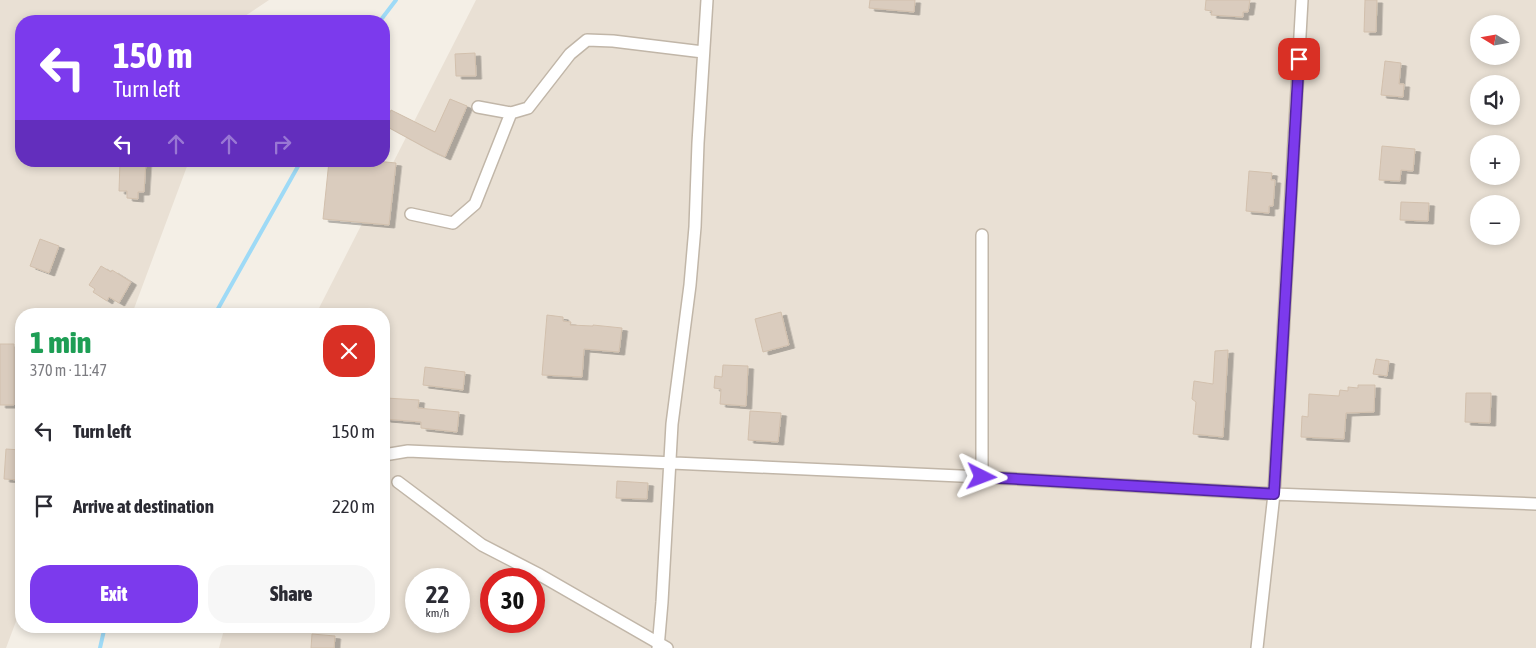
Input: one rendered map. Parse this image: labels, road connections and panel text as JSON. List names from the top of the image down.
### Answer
{
  "north": "left",
  "page": {
    "map_buttons": ["+", "−"],
    "turn": ["150 m", "Turn left"],
    "heading": ["1 min", "370 m · 11:47"],
    "list": [
      {
        "name": "Turn left",
        "value": "150 m"
      },
      {
        "name": "Arrive at destination",
        "value": "220 m"
      }
    ],
    "buttons": ["Exit", "Share"],
    "speed": "22 km/h",
    "limit": "30"
  }
}
